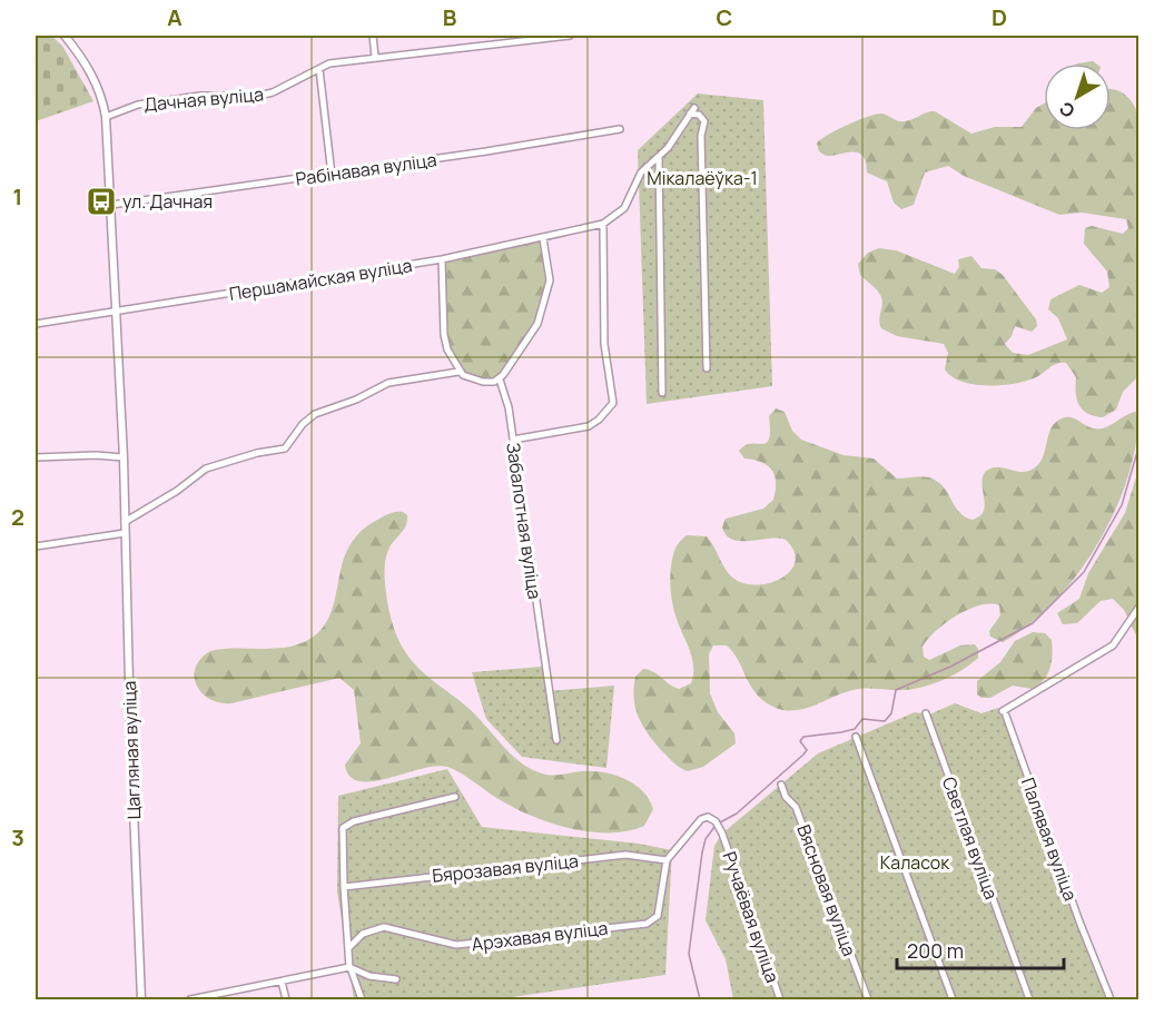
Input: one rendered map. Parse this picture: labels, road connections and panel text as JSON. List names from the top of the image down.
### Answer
{
  "streets": {
    "street": [
      "Дачная вуліца",
      "Рабінавая вуліца",
      "Першамайская вуліца",
      "Забалотная вуліца",
      "Цагляная вуліца",
      "Светлая вуліца",
      "Палявая вуліца",
      "Бярозавая вуліца",
      "Вясновая вуліца",
      "Ручаёвая вуліца",
      "Арэхавая вуліца"
    ]
  },
  "crossings": [
    ["Дачная вуліца", "Цагляная вуліца"],
    ["Рабінавая вуліца", "Цагляная вуліца"],
    ["Першамайская вуліца", "Цагляная вуліца"],
    ["Бярозавая вуліца", "Ручаёвая вуліца"],
    ["Бярозавая вуліца", "Арэхавая вуліца"],
    ["Ручаёвая вуліца", "Арэхавая вуліца"]
  ],
  "parks": ["Мікалаёўка-1", "Каласок"],
  "places": {
    "bus stop": ["ул. Дачная"]
  },
  "scale_bar": "200 m",
  "north": "bottom left",
  "grid": {
    "columns": [
      "A",
      "B",
      "C",
      "D"
    ],
    "rows": ["1", "2", "3"]
  }
}
